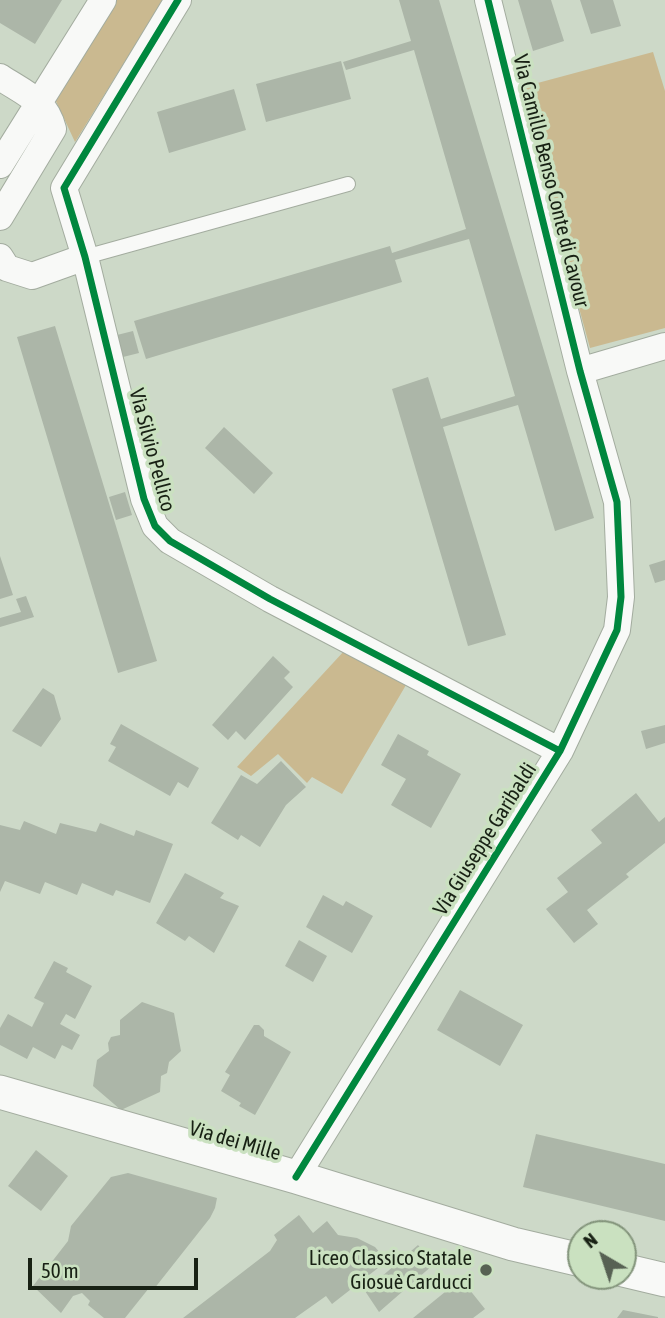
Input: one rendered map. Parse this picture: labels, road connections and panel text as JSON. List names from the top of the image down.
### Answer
{
  "streets": {
    "street": [
      "Via Camillo Benso Conte di Cavour",
      "Via Silvio Pellico",
      "Via Giuseppe Garibaldi",
      "Via dei Mille"
    ]
  },
  "crossings": [
    ["Via Camillo Benso Conte di Cavour", "Via Giuseppe Garibaldi"],
    ["Via Silvio Pellico", "Via Giuseppe Garibaldi"],
    ["Via Giuseppe Garibaldi", "Via dei Mille"]
  ],
  "places": ["Liceo Classico Statale Giosuè Carducci"],
  "scale_bar": "50 m",
  "north": "top left"
}
